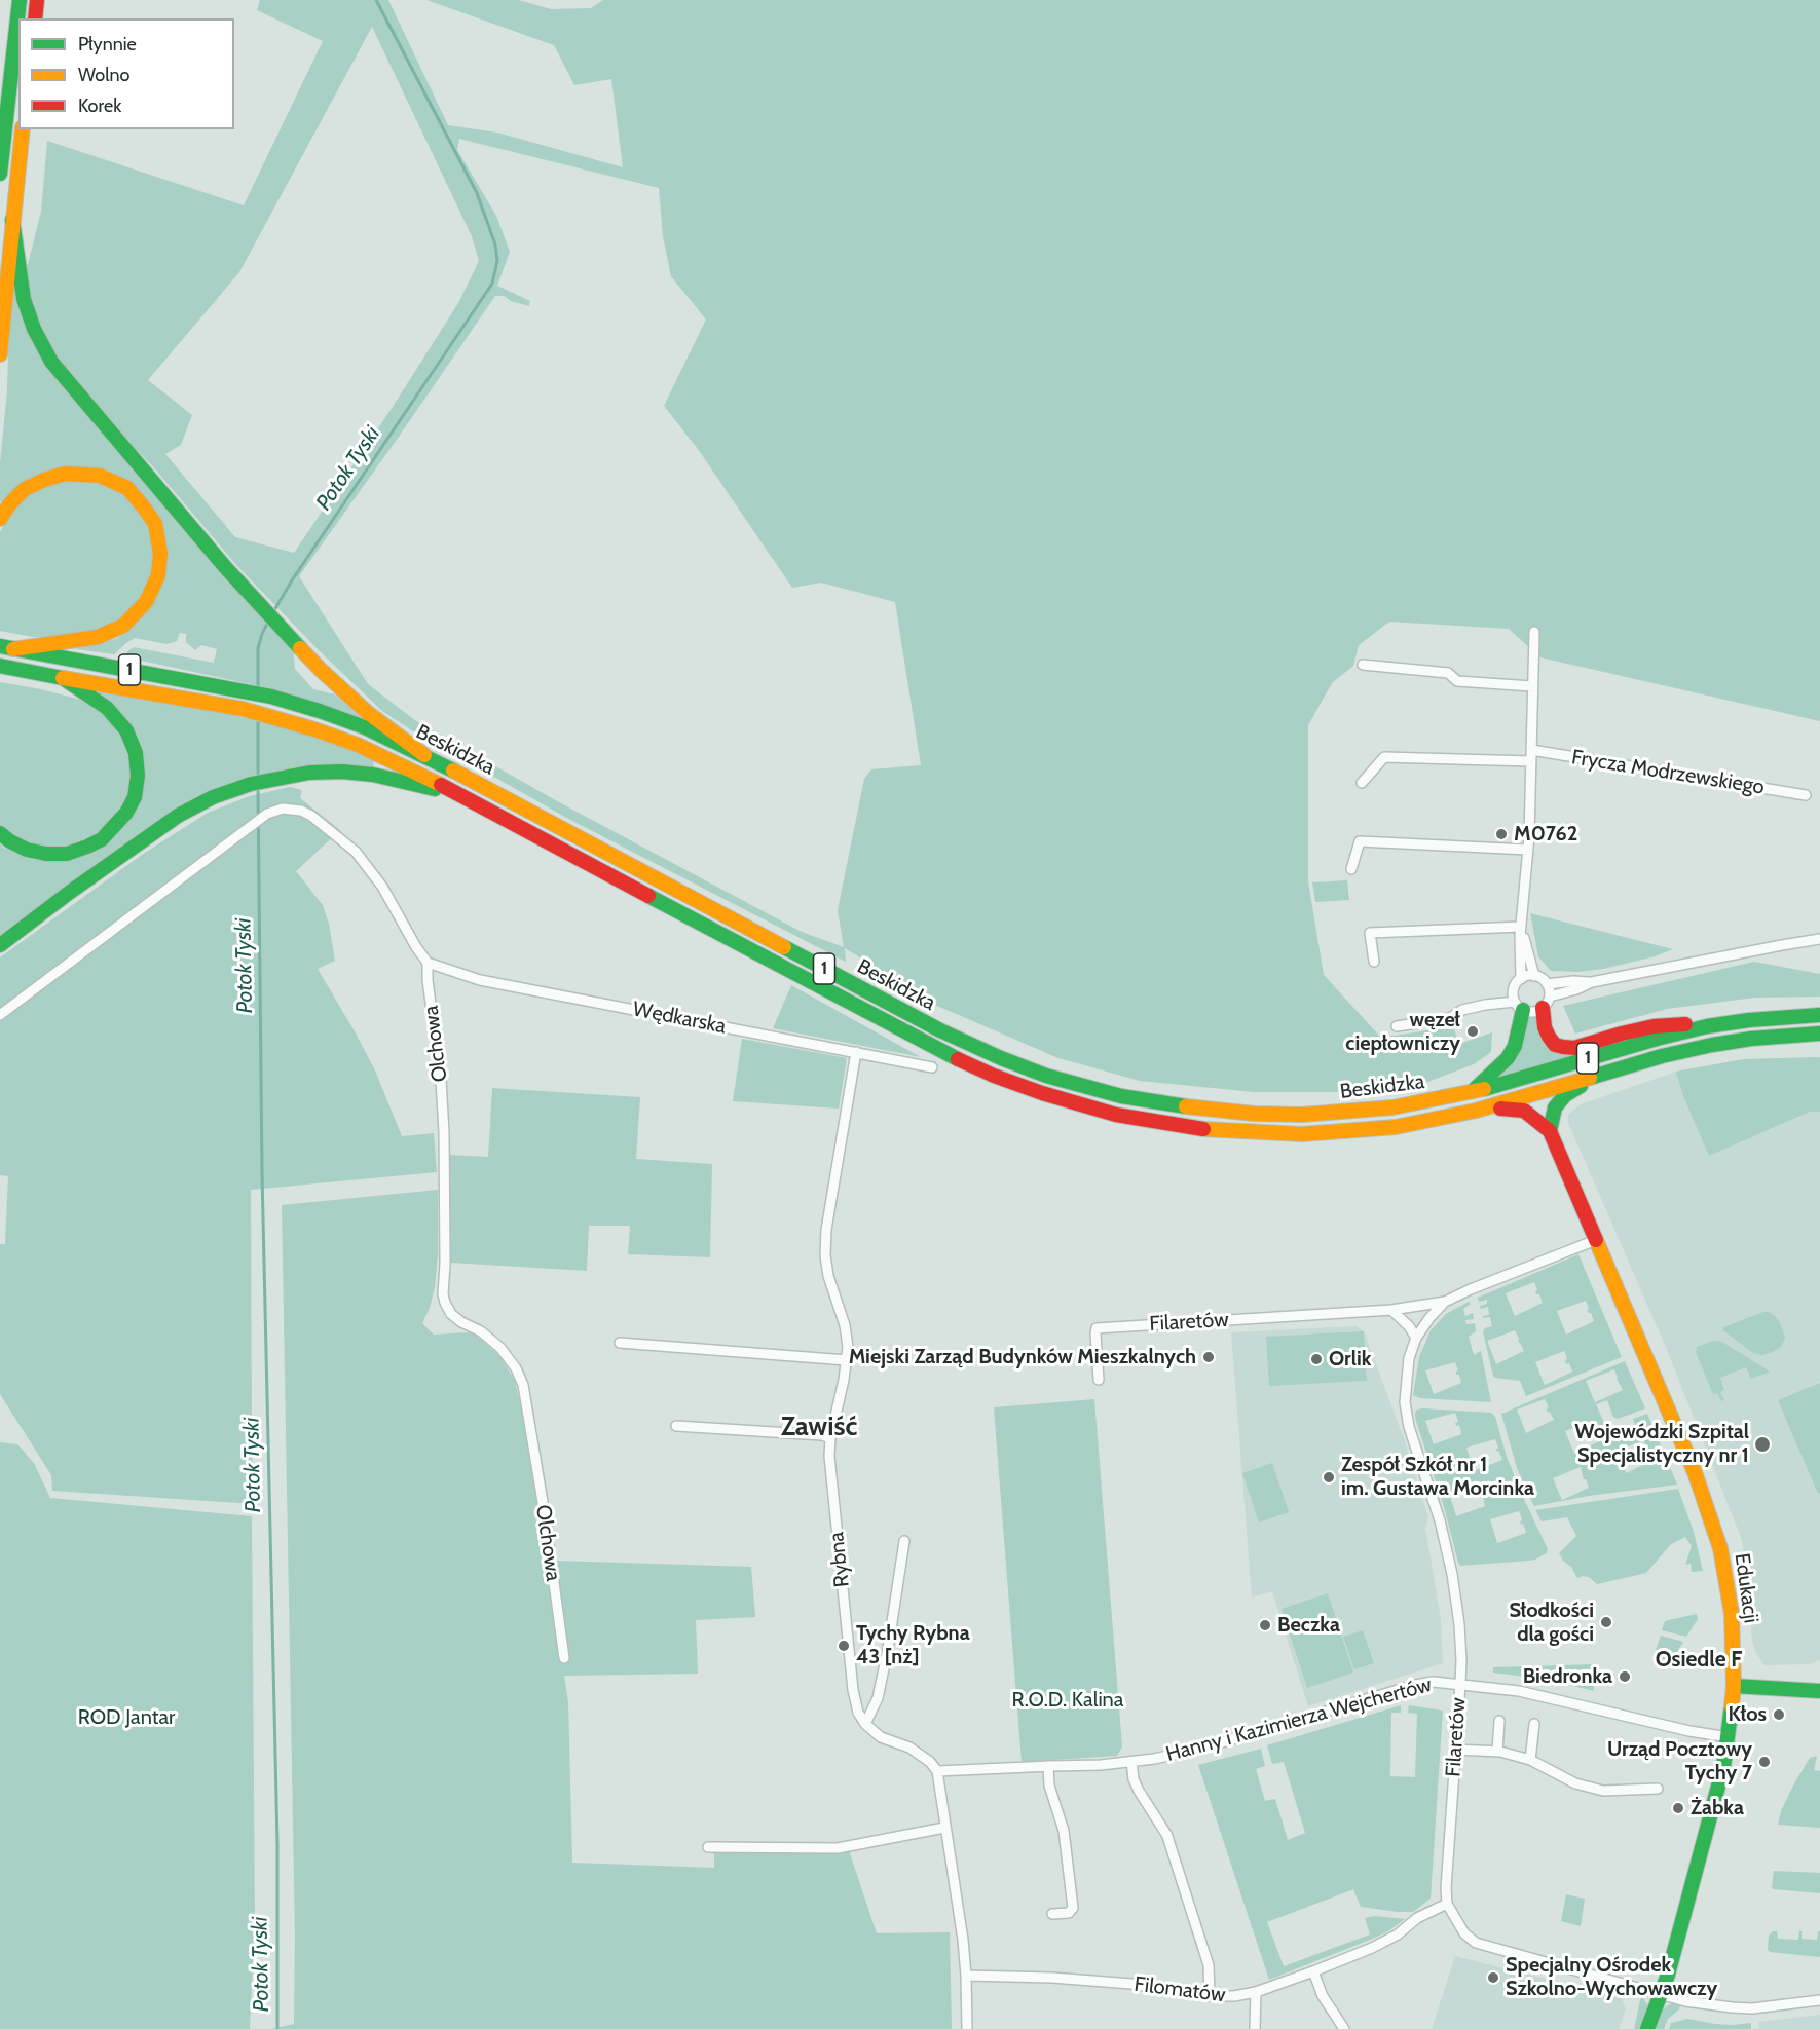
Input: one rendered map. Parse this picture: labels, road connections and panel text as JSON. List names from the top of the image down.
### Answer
{
  "streets": {
    "main road": ["1", "Beskidzka", "Edukacji"],
    "street": [
      "Frycza Modrzewskiego",
      "Wędkarska",
      "Olchowa",
      "Filaretów",
      "Rybna",
      "Hanny i Kazimierza Wejchertów",
      "Filomatów"
    ]
  },
  "crossings": [
    ["Wędkarska", "Olchowa"],
    ["Wędkarska", "Rybna"],
    ["Filaretów", "Edukacji"],
    ["Filaretów", "Hanny i Kazimierza Wejchertów"],
    ["Filaretów", "Filomatów"],
    ["Edukacji", "Hanny i Kazimierza Wejchertów"]
  ],
  "districts": ["Zawiść", "Osiedle F"],
  "water": ["Potok Tyski"],
  "parks": ["R.O.D. Kalina", "ROD Jantar"],
  "places": [
    "M0762",
    "węzeł ciepłowniczy",
    "Miejski Zarząd Budynków Mieszkalnych",
    "Orlik",
    "Wojewódzki Szpital Specjalistyczny nr 1",
    "Zespół Szkół nr 1 im. Gustawa Morcinka",
    "Słodkości dla gości",
    "Beczka",
    "Tychy Rybna 43 [nż]",
    "Biedronka",
    "Kłos",
    "Urząd Pocztowy Tychy 7",
    "Żabka",
    "Specjalny Ośrodek Szkolno-Wychowawczy"
  ],
  "legend": ["Płynnie", "Wolno", "Korek"]
}
